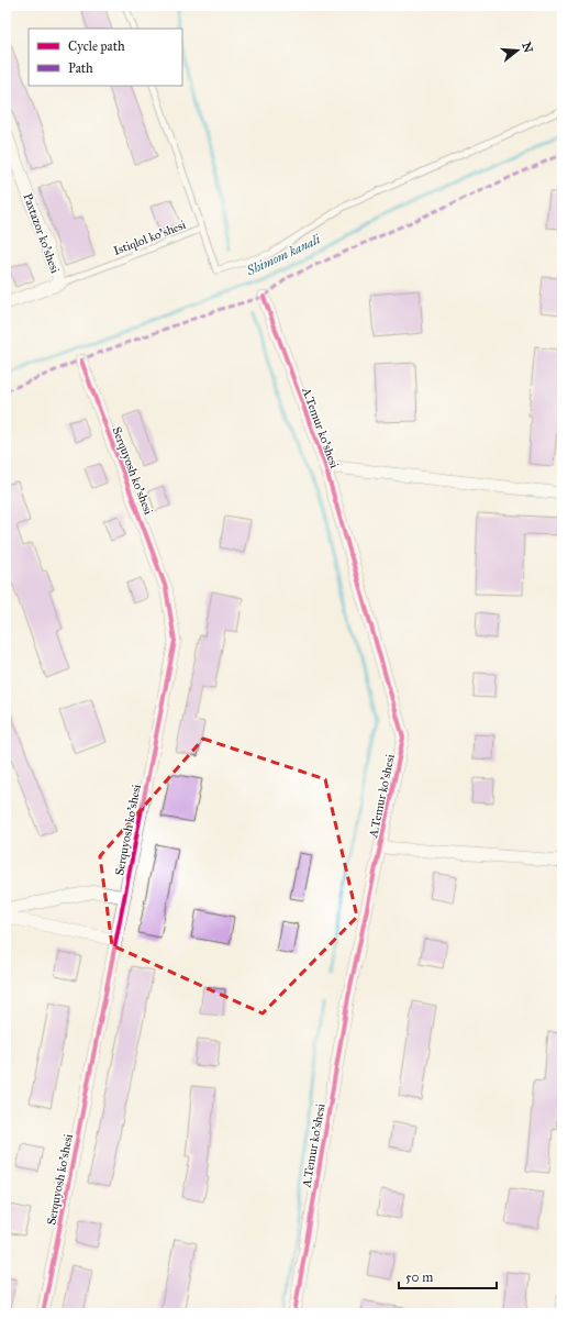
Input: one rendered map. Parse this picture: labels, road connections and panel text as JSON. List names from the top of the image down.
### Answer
{
  "streets": {
    "street": ["Paxtazor ko'shesi", "A.Temur ko'shesi", "Serquyosh ko'shesi"],
    "lane": ["Istiqlol ko'shesi"]
  },
  "crossings": [
    ["Paxtazor ko'shesi", "Istiqlol ko'shesi"]
  ],
  "water": ["Shimom kanali"],
  "legend": ["Cycle path", "Path"],
  "scale_bar": "50 m",
  "north": "right"
}
